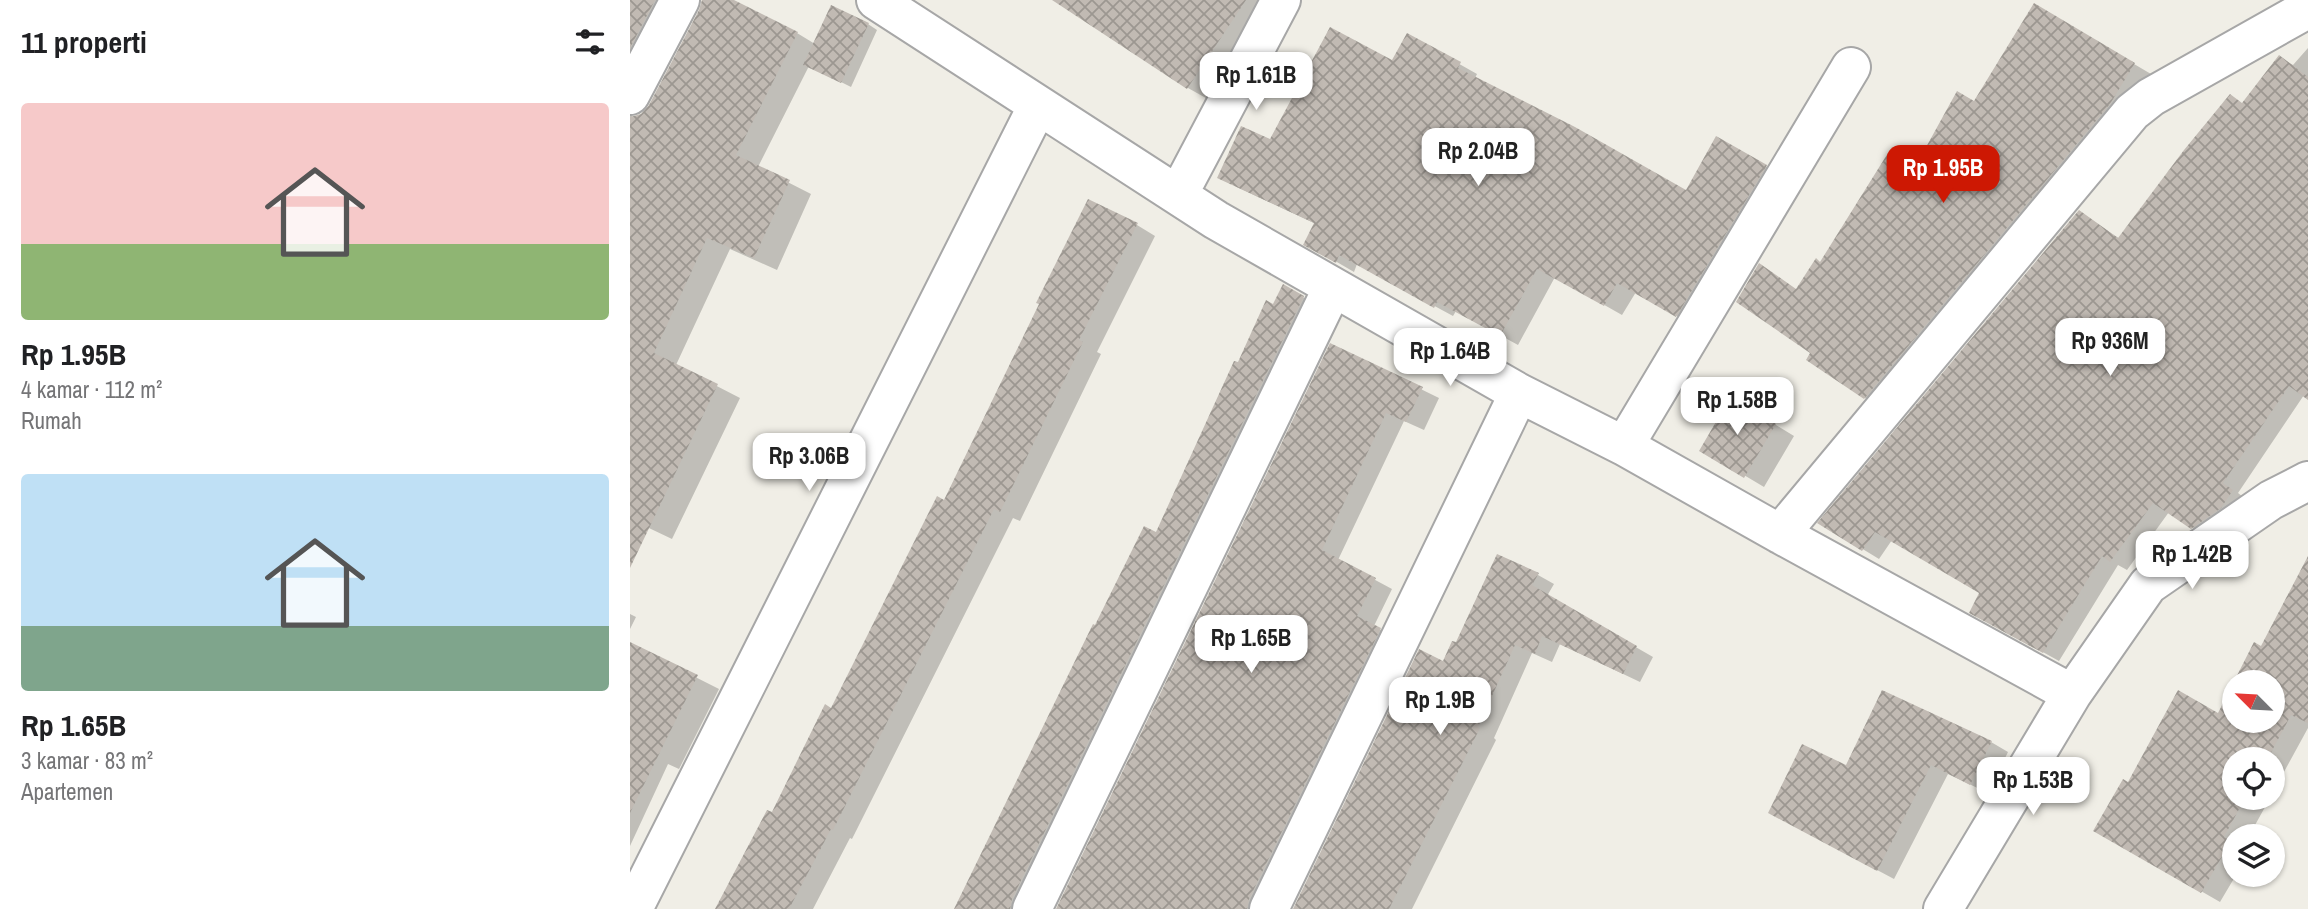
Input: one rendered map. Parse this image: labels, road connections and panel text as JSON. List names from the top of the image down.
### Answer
{
  "north": "top left",
  "page": {
    "heading": "11 properti",
    "price": [
      "Rp 1.61B",
      "Rp 2.04B",
      "Rp 1.95B",
      "Rp 936M",
      "Rp 1.64B",
      "Rp 1.58B",
      "Rp 3.06B",
      "Rp 1.42B",
      "Rp 1.65B",
      "Rp 1.9B",
      "Rp 1.53B"
    ],
    "list": [
      {
        "name": "Rp 1.95B",
        "note": "4 kamar · 112 m² · Rumah"
      },
      {
        "name": "Rp 1.65B",
        "note": "3 kamar · 83 m² · Apartemen"
      }
    ]
  }
}
